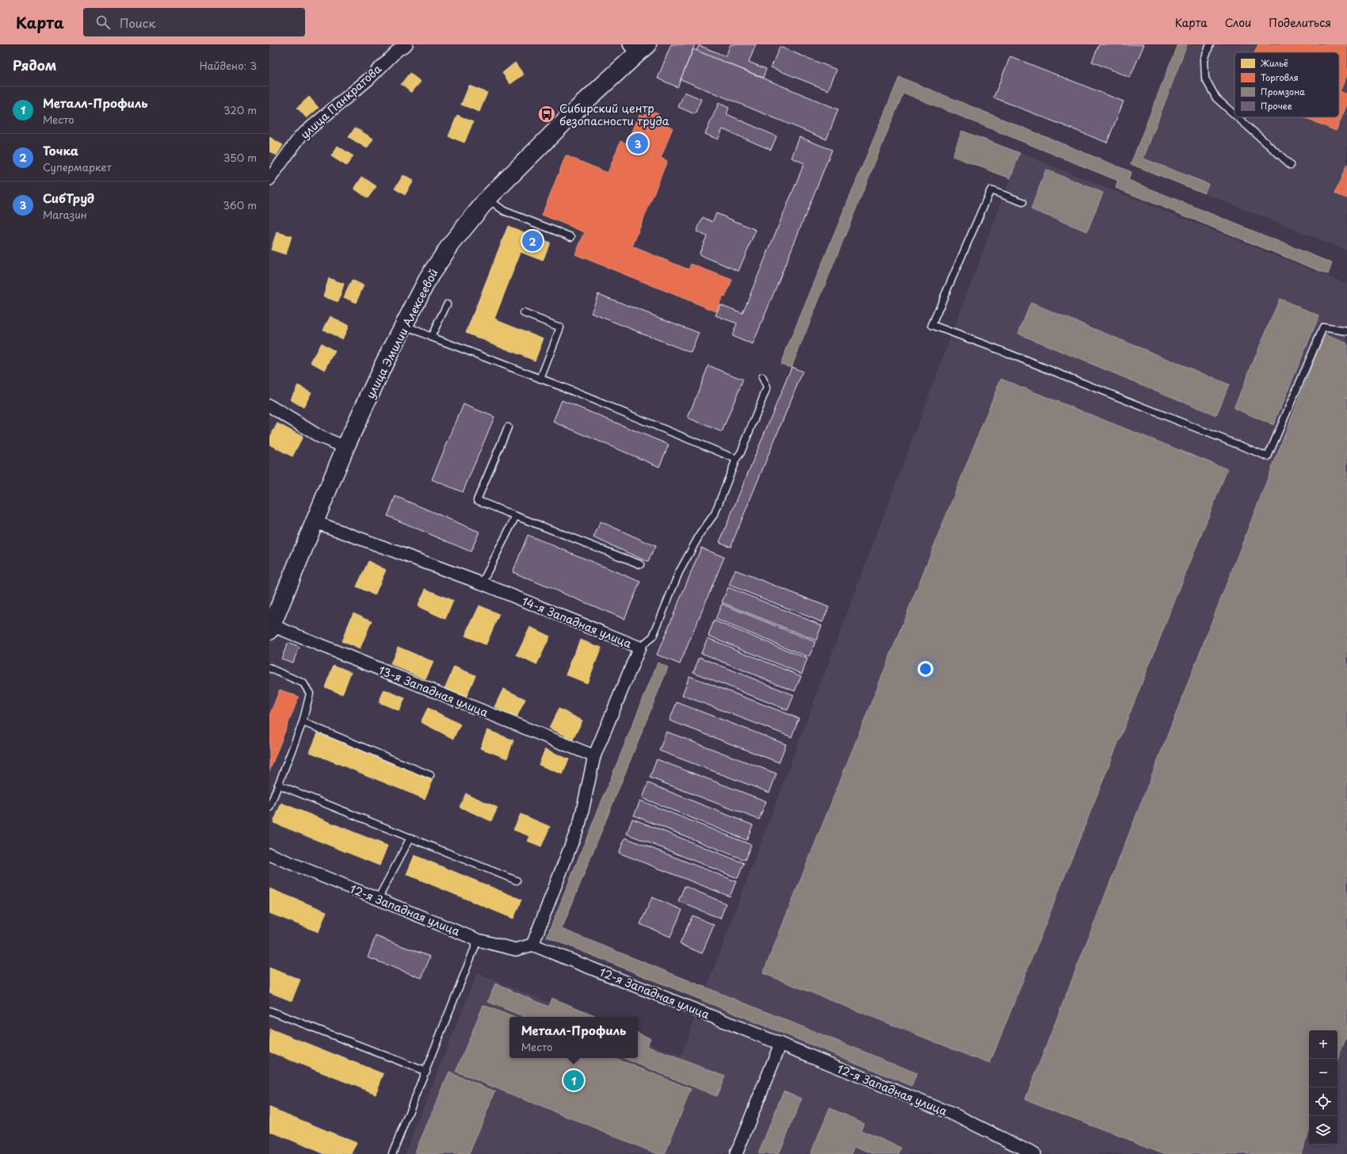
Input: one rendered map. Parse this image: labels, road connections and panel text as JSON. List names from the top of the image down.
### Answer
{
  "streets": {
    "street": [
      "улица Панкратова",
      "улица Эмилии Алексеевой",
      "14-я Западная улица",
      "13-я Западная улица",
      "12-я Западная улица"
    ]
  },
  "crossings": [
    ["улица Эмилии Алексеевой", "14-я Западная улица"],
    ["улица Эмилии Алексеевой", "13-я Западная улица"]
  ],
  "places": {
    "bus stop": ["Сибирский центр безопасности труда"]
  },
  "legend": [
    "Жильё",
    "Торговля",
    "Промзона",
    "Прочее"
  ],
  "page": {
    "header": "Карта",
    "search": "Поиск",
    "nav": ["Карта", "Слои", "Поделиться"],
    "heading": ["Рядом", "Найдено: 3"],
    "list": [
      {
        "mark": "1",
        "name": "Металл-Профиль",
        "note": "Место",
        "value": "320 m"
      },
      {
        "mark": "2",
        "name": "Точка",
        "note": "Супермаркет",
        "value": "350 m"
      },
      {
        "mark": "3",
        "name": "СибТруд",
        "note": "Магазин",
        "value": "360 m"
      }
    ],
    "pins": ["3", "2", "1"],
    "popup": ["Металл-Профиль", "Место"],
    "map_buttons": ["+", "−"]
  }
}
